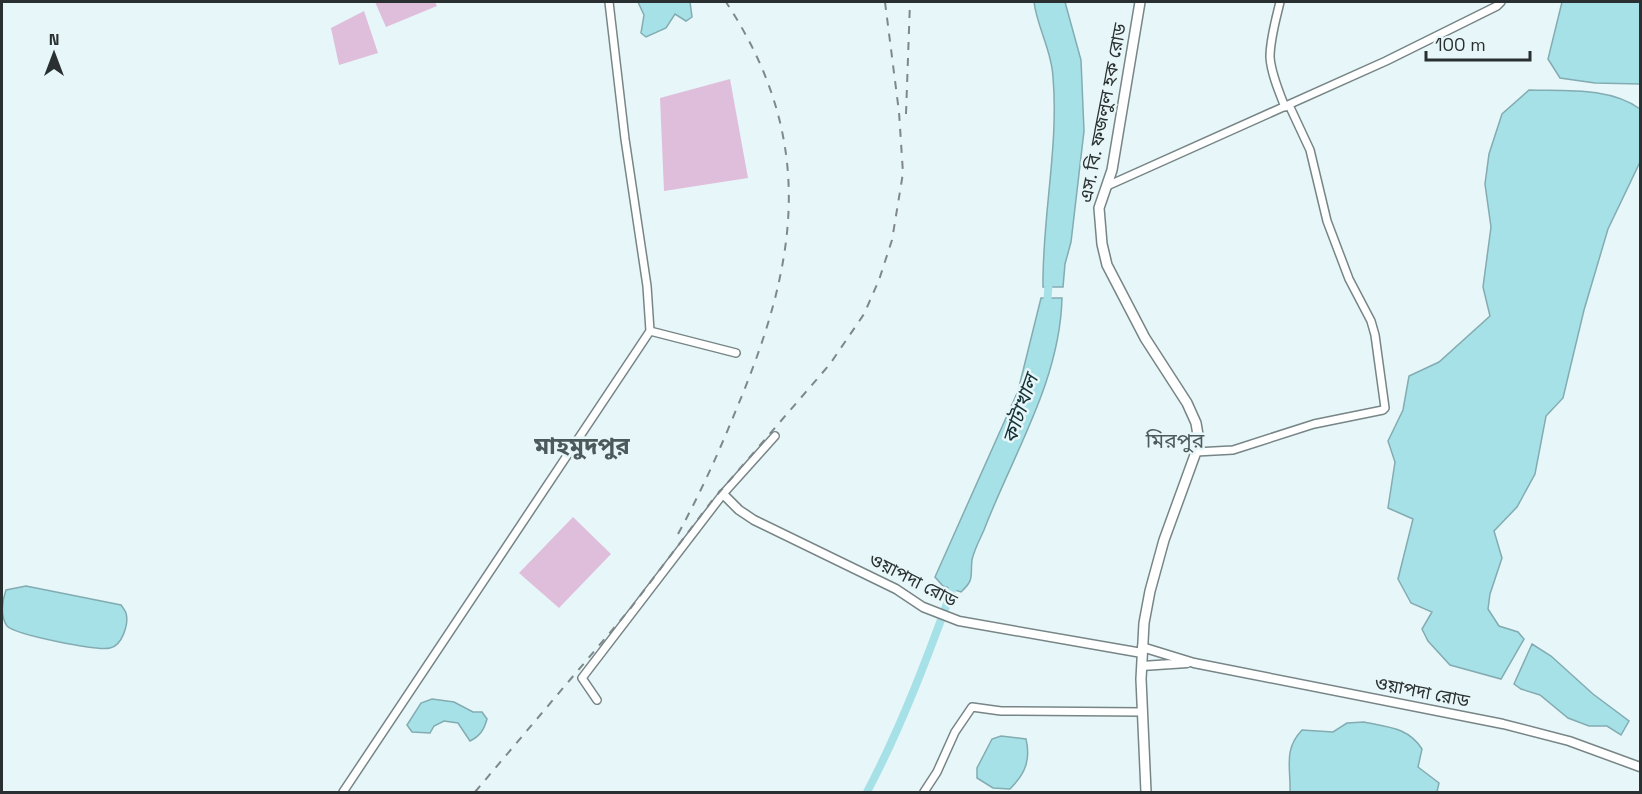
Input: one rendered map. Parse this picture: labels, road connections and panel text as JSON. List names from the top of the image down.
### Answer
{
  "streets": {
    "main road": ["এস. বি. ফজলুল হক রোড"],
    "street": ["ওয়াপদা রোড"]
  },
  "crossings": [
    ["এস. বি. ফজলুল হক রোড", "ওয়াপদা রোড"]
  ],
  "districts": ["মিরপুর", "মাহমুদপুর"],
  "water": ["কাটাখাল"],
  "scale_bar": "100 m",
  "north": "top"
}
